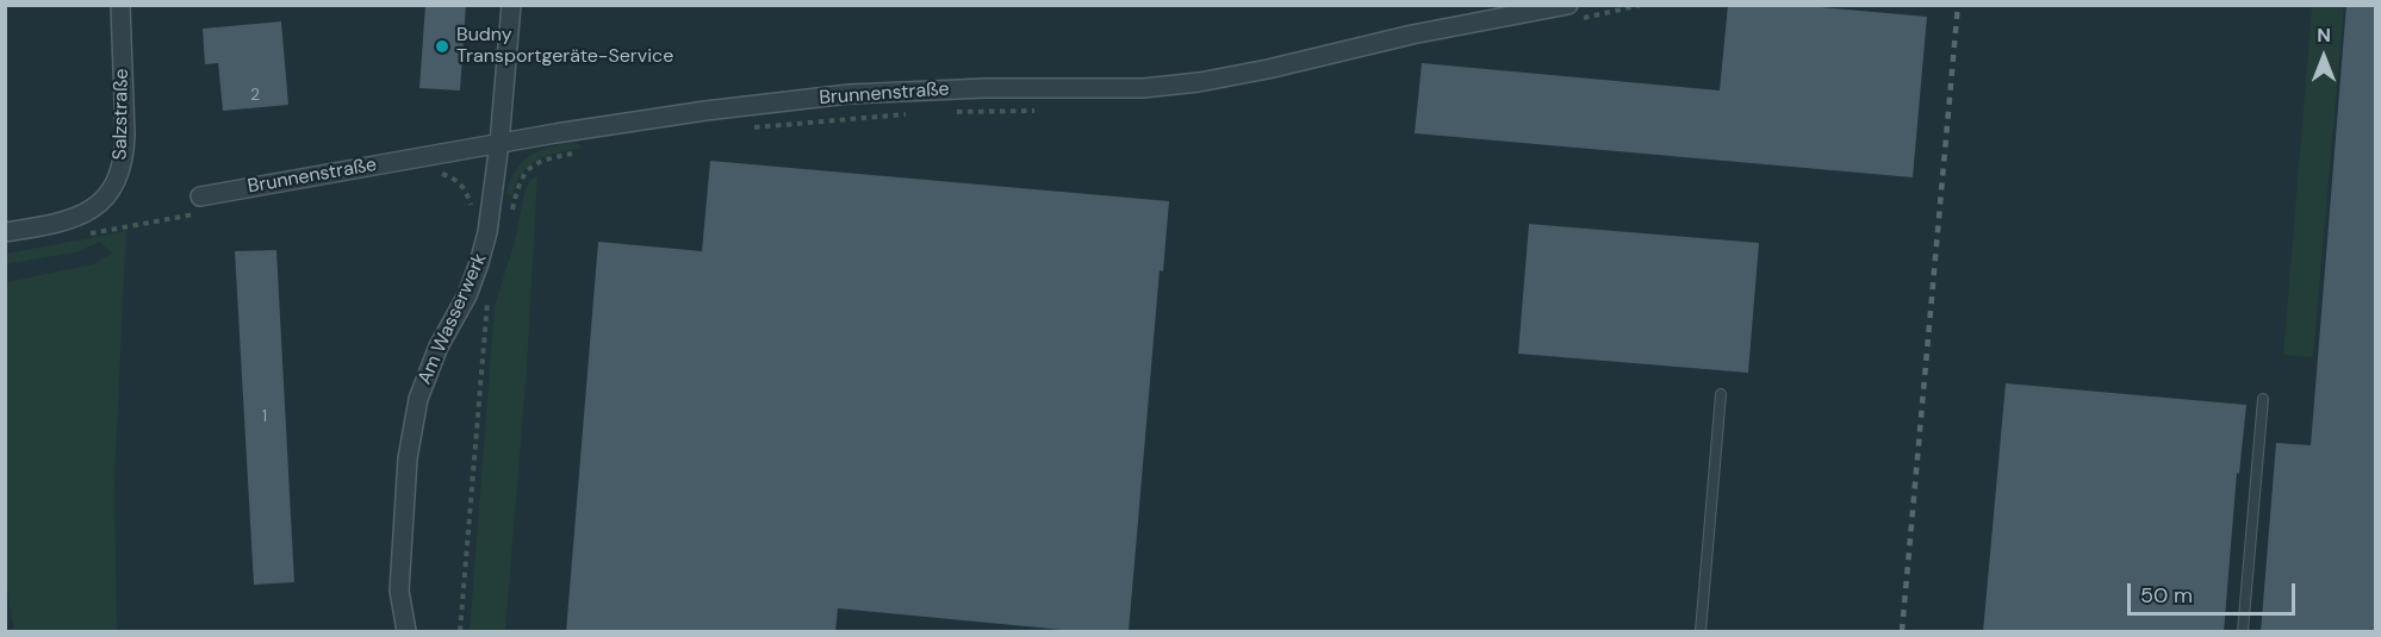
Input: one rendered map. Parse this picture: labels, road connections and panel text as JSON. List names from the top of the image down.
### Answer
{
  "streets": {
    "street": ["Brunnenstraße", "Salzstraße", "Am Wasserwerk"]
  },
  "crossings": [
    ["Brunnenstraße", "Am Wasserwerk"]
  ],
  "places": ["Budny Transportgeräte-Service"],
  "house_numbers": ["2", "1"],
  "scale_bar": "50 m",
  "north": "top"
}
